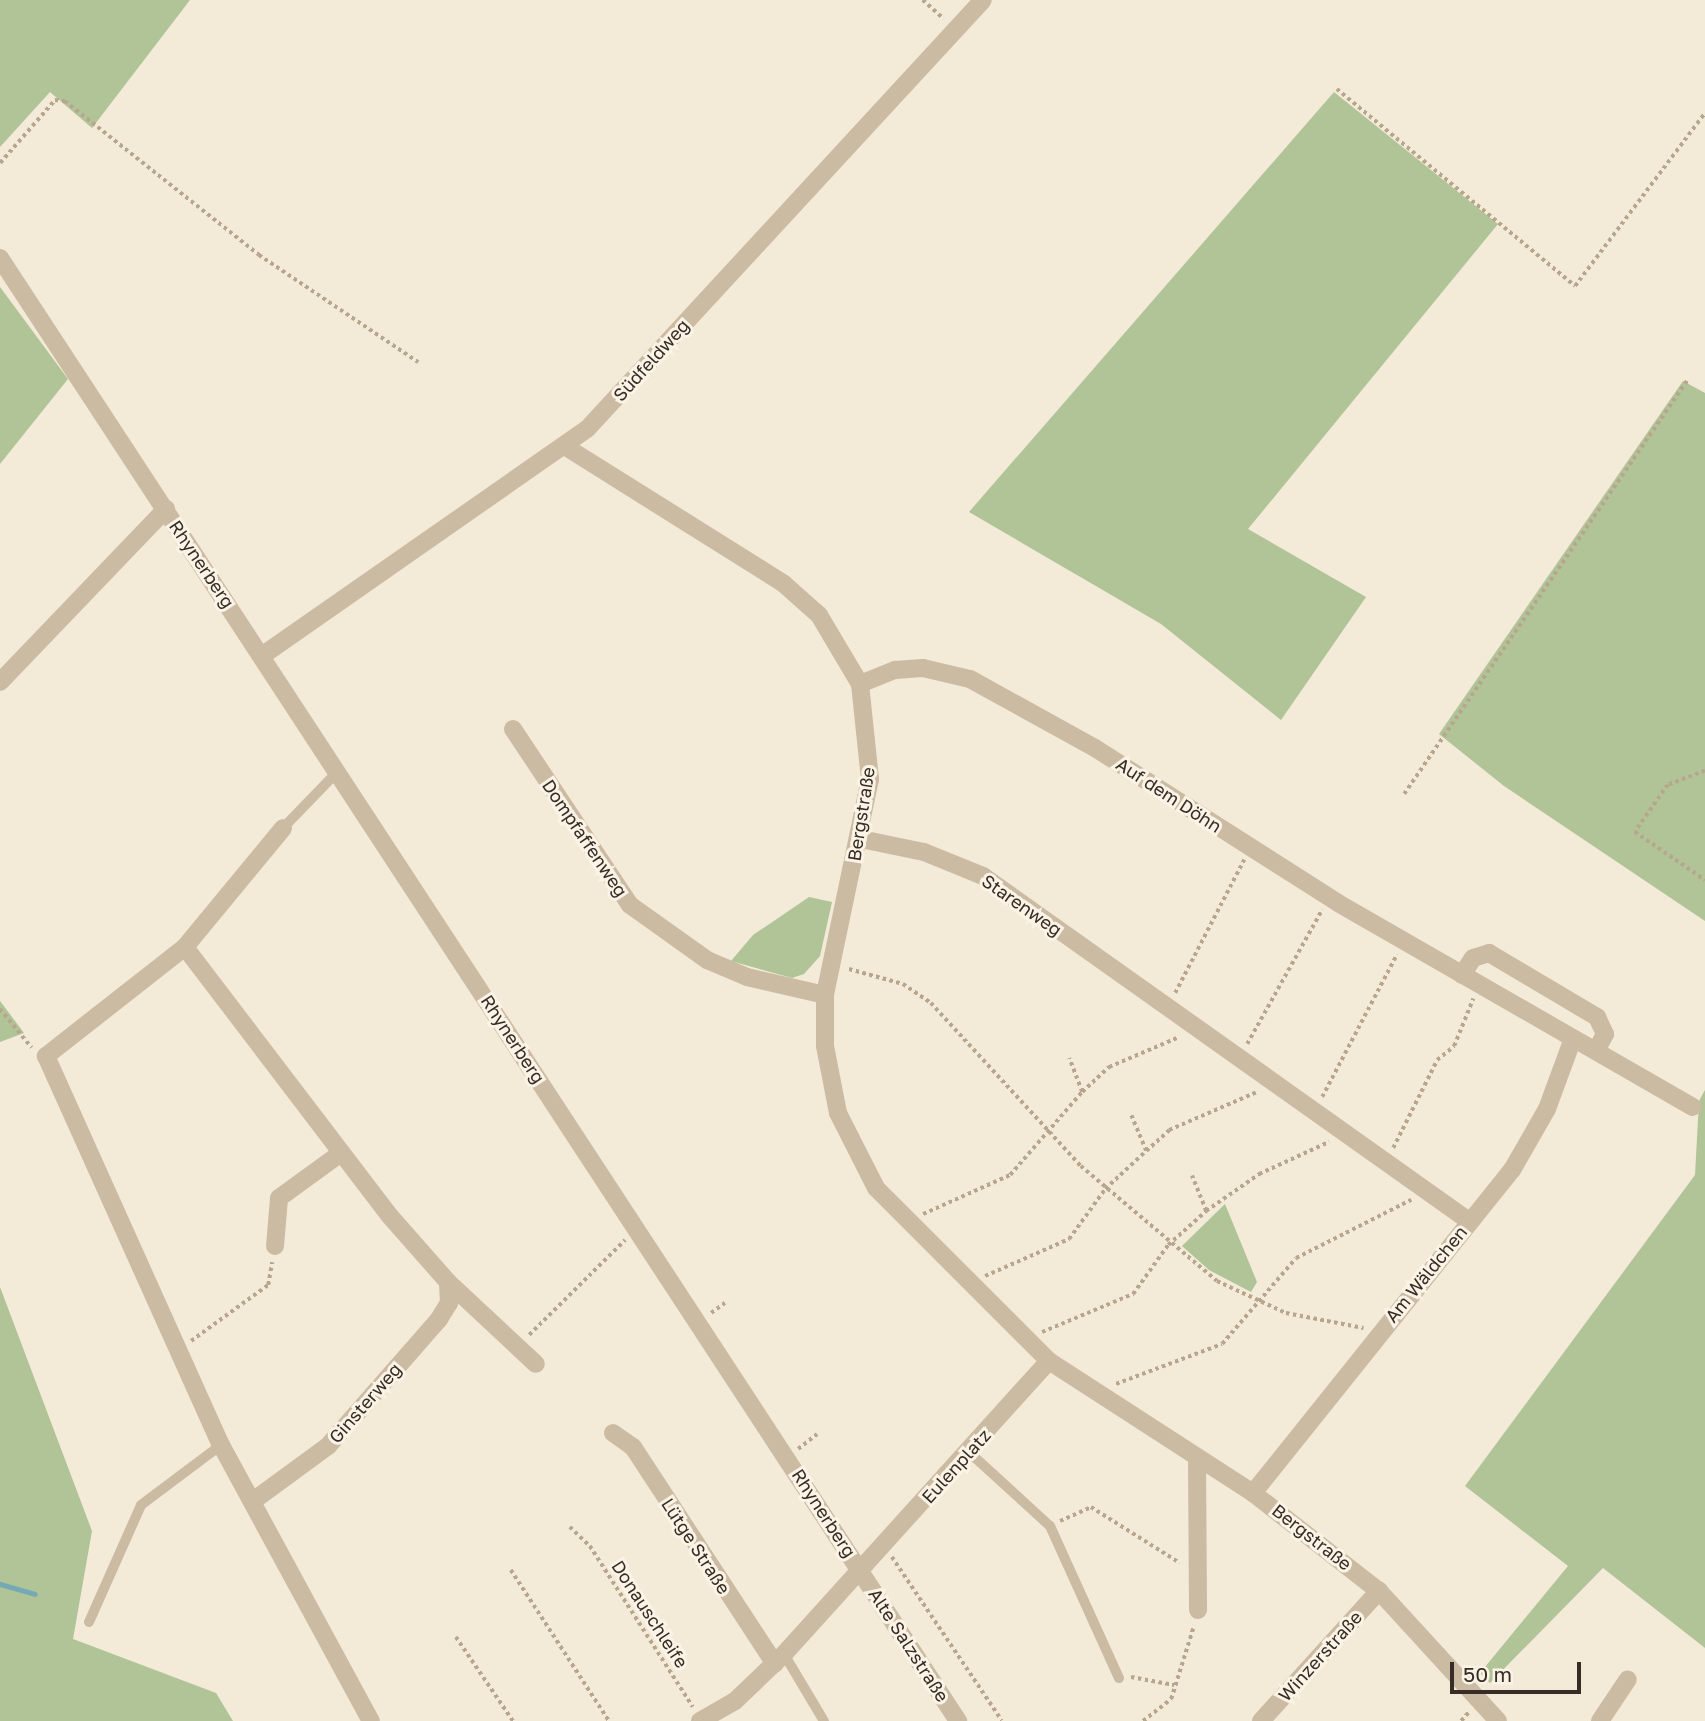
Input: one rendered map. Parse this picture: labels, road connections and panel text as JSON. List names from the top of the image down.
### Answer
{
  "streets": {
    "street": [
      "Südfeldweg",
      "Rhynerberg",
      "Auf dem Döhn",
      "Bergstraße",
      "Dompfaffenweg",
      "Starenweg",
      "Am Wäldchen",
      "Ginsterweg",
      "Eulenplatz",
      "Lütge Straße",
      "Alte Salzstraße",
      "Winzerstraße"
    ],
    "path": ["Donauschleife"]
  },
  "crossings": [
    ["Südfeldweg", "Rhynerberg"],
    ["Südfeldweg", "Bergstraße"],
    ["Rhynerberg", "Eulenplatz"],
    ["Rhynerberg", "Alte Salzstraße"],
    ["Auf dem Döhn", "Bergstraße"],
    ["Auf dem Döhn", "Am Wäldchen"],
    ["Bergstraße", "Dompfaffenweg"],
    ["Bergstraße", "Starenweg"],
    ["Bergstraße", "Am Wäldchen"],
    ["Bergstraße", "Eulenplatz"],
    ["Bergstraße", "Winzerstraße"],
    ["Starenweg", "Am Wäldchen"],
    ["Eulenplatz", "Lütge Straße"],
    ["Eulenplatz", "Donauschleife"],
    ["Eulenplatz", "Alte Salzstraße"]
  ],
  "scale_bar": "50 m"
}
